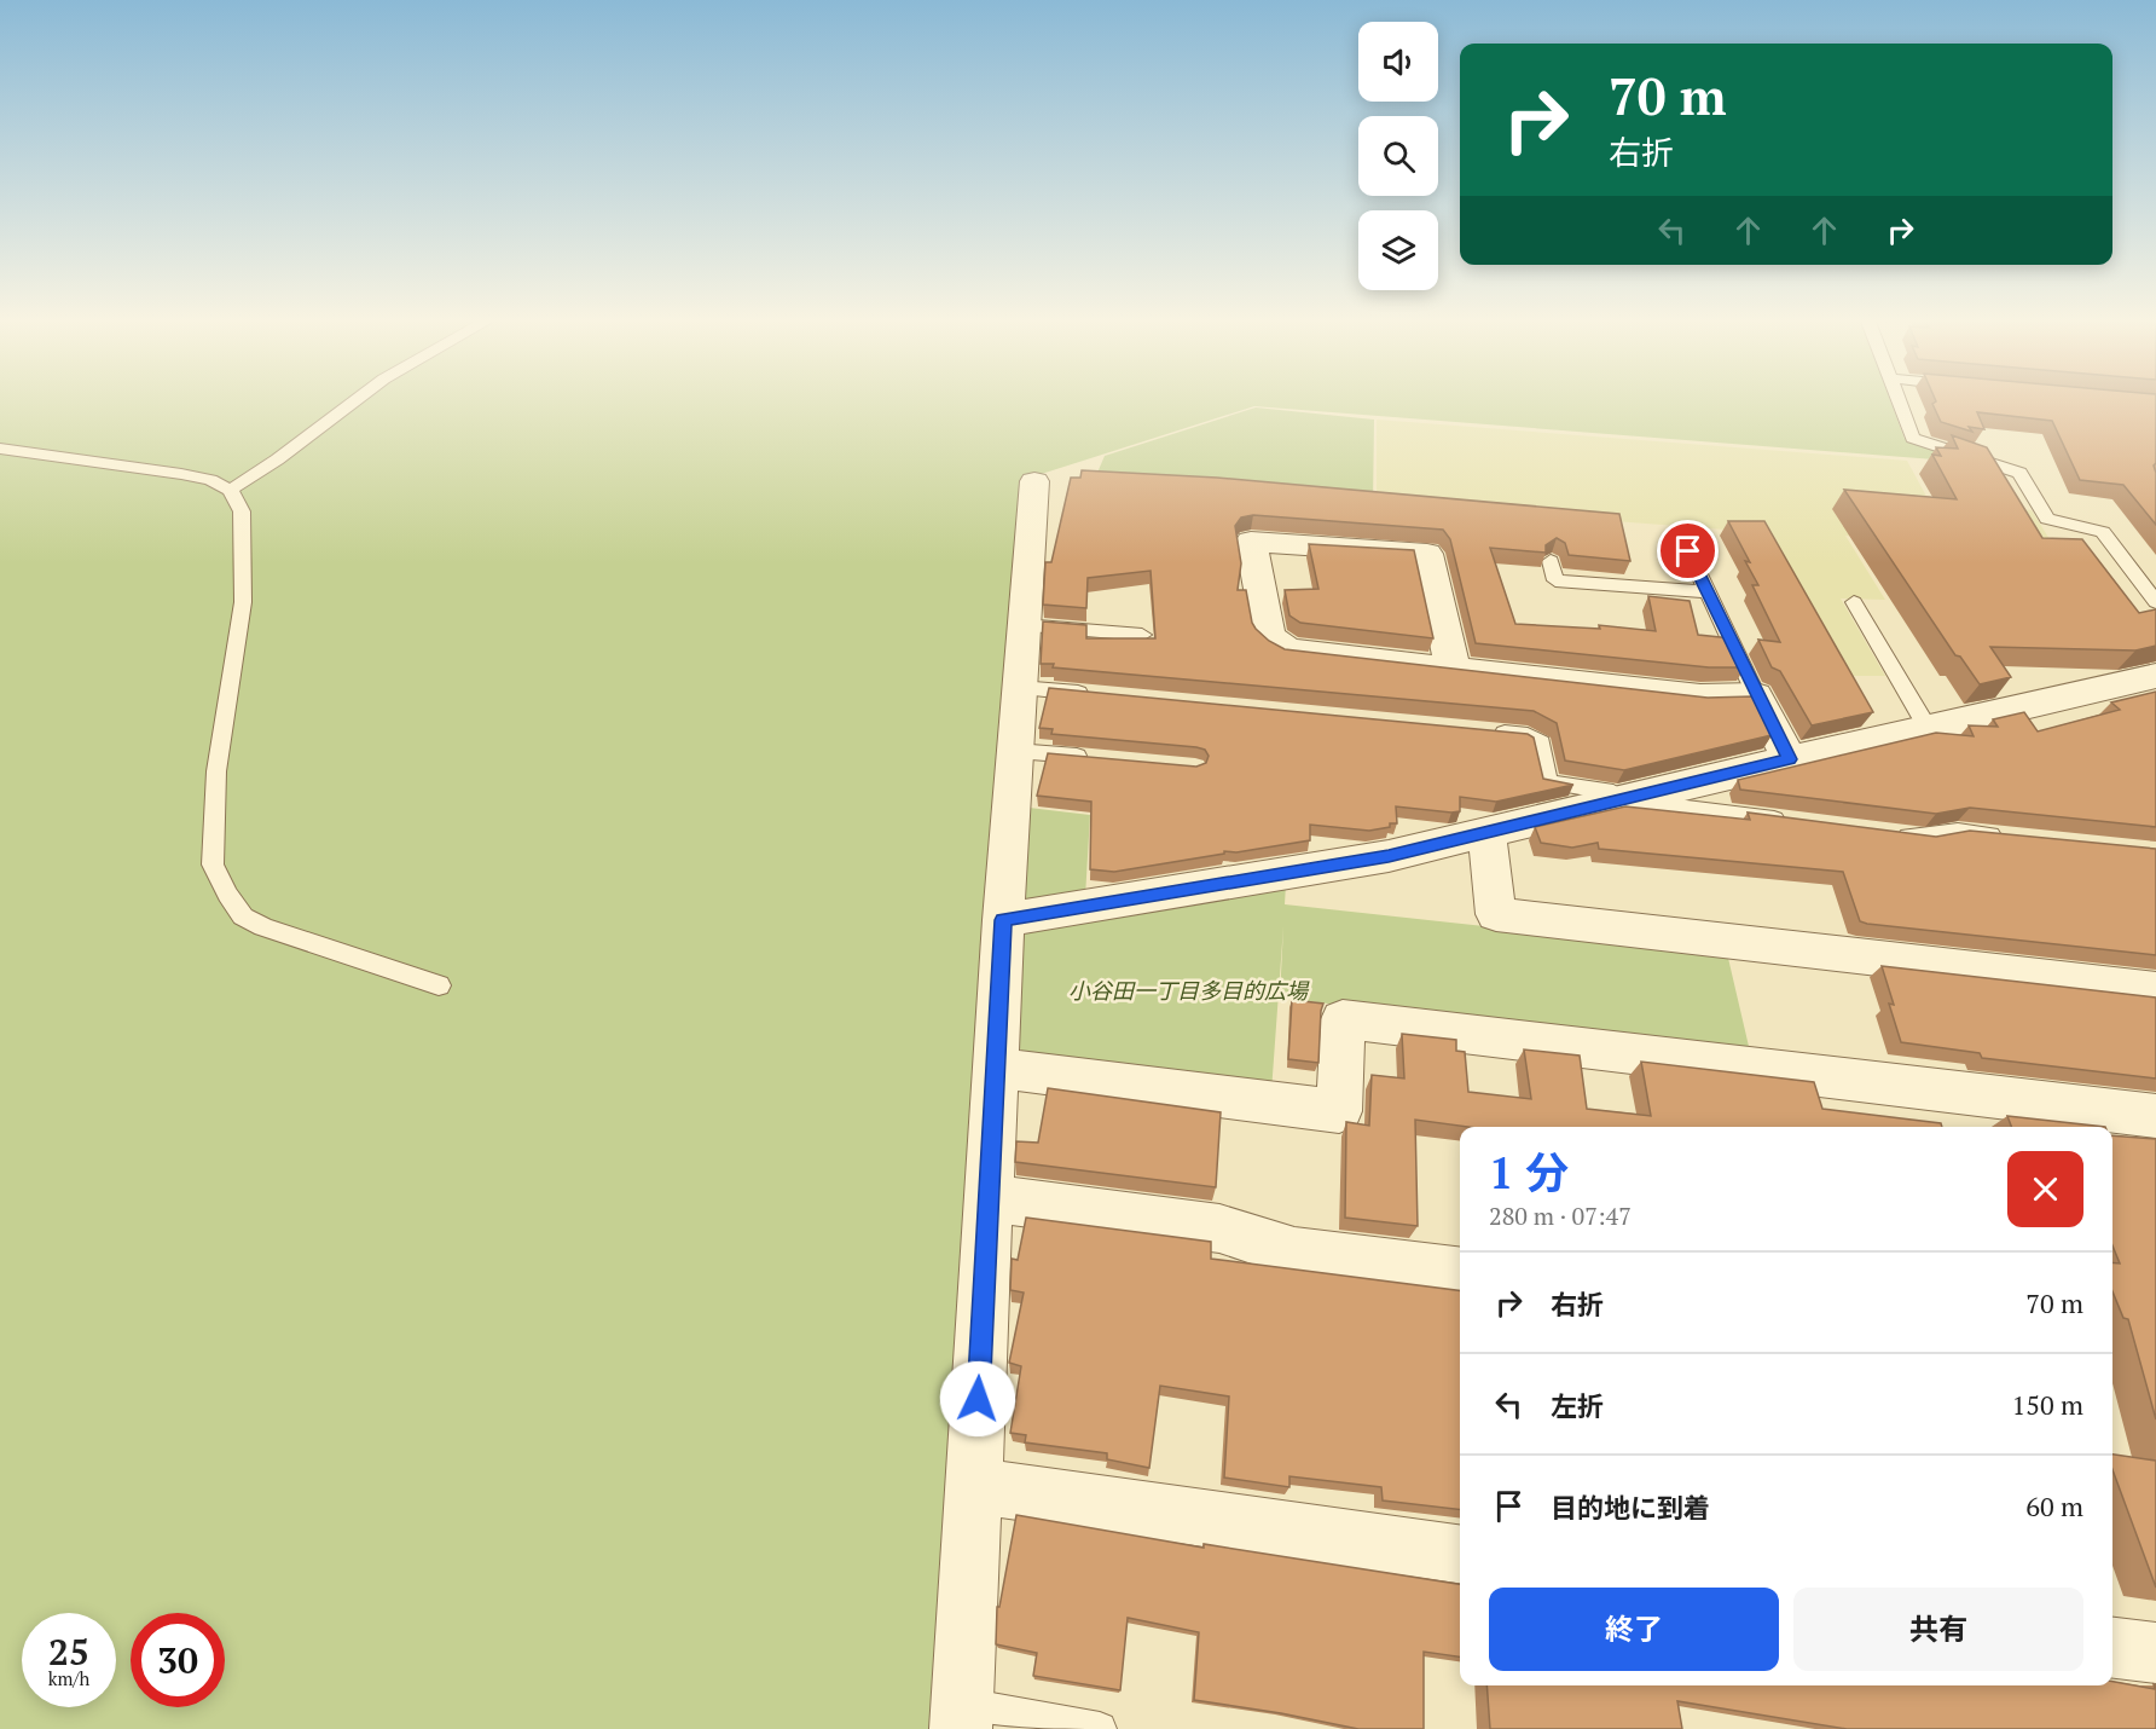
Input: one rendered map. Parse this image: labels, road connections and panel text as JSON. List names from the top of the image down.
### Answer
{
  "parks": ["小谷田一丁目多目的広場"],
  "page": {
    "turn": ["70 m", "右折"],
    "heading": ["1 分", "280 m · 07:47"],
    "list": [
      {
        "name": "右折",
        "value": "70 m"
      },
      {
        "name": "左折",
        "value": "150 m"
      },
      {
        "name": "目的地に到着",
        "value": "60 m"
      }
    ],
    "buttons": ["終了", "共有"],
    "speed": "25 km/h",
    "limit": "30"
  }
}
